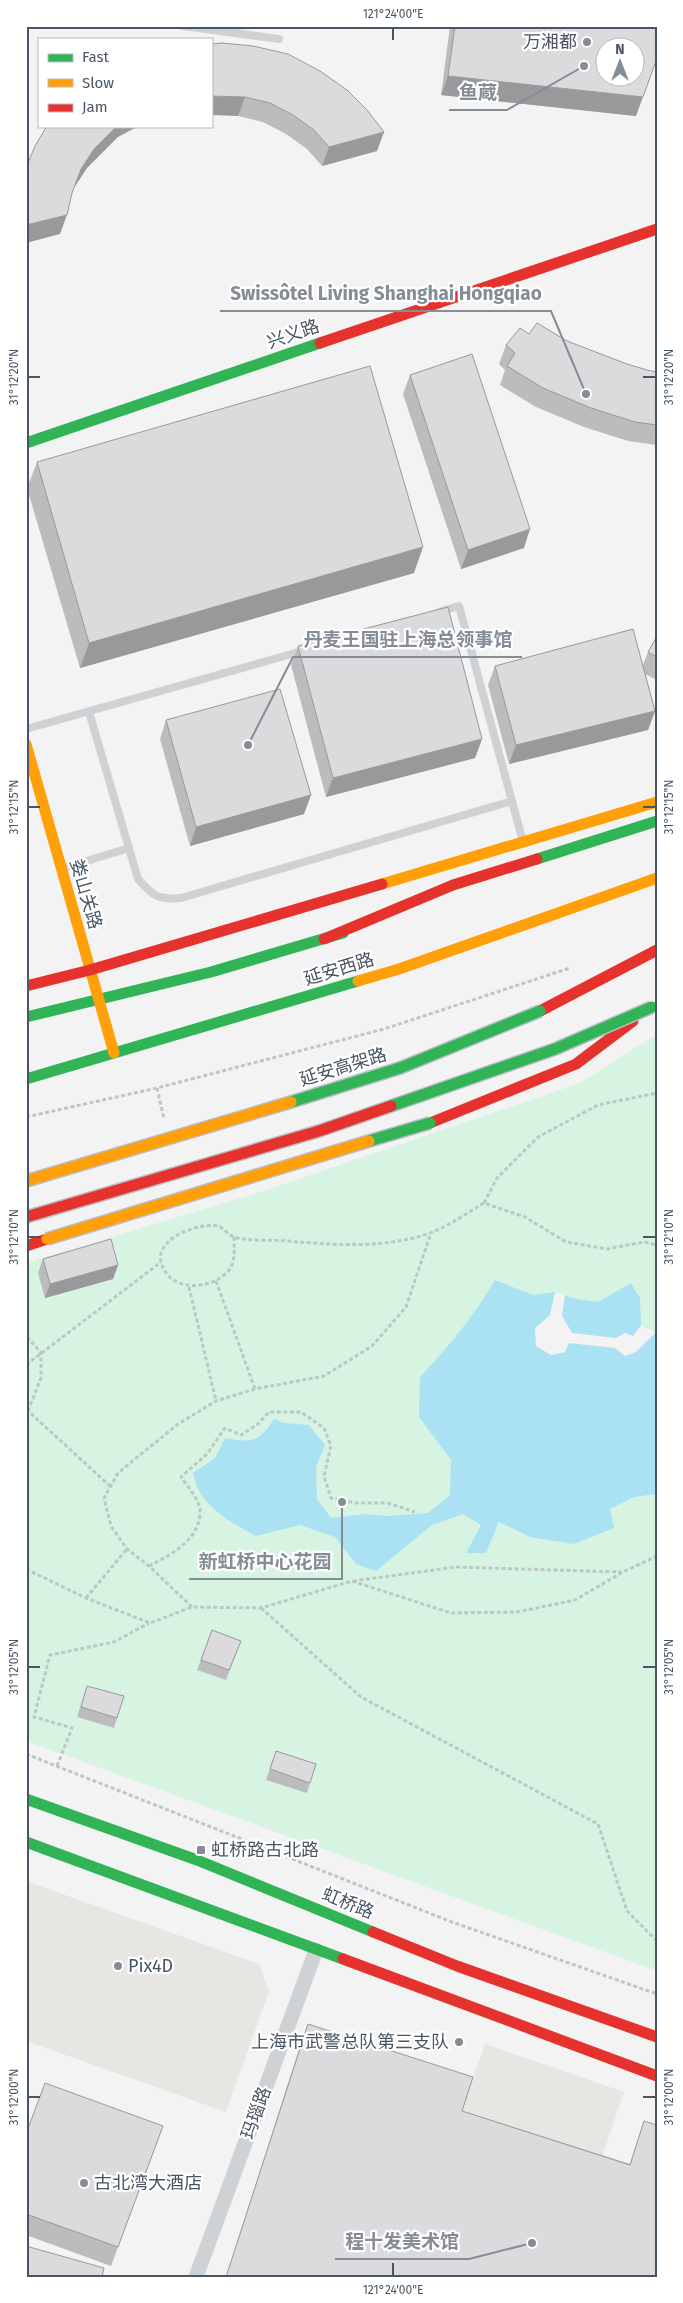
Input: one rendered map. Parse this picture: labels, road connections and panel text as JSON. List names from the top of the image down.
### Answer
{
  "streets": {
    "main road": [
      "兴义路",
      "娄山关路",
      "延安西路",
      "延安高架路",
      "虹桥路"
    ],
    "street": ["玛瑙路"]
  },
  "crossings": [
    ["娄山关路", "延安西路"]
  ],
  "places": {
    "other": [
      "万湘都",
      "鱼蔵",
      "Swissôtel Living Shanghai Hongqiao",
      "丹麦王国驻上海总领事馆",
      "新虹桥中心花园",
      "Pix4D",
      "上海市武警总队第三支队",
      "古北湾大酒店",
      "程十发美术馆"
    ],
    "transit": ["虹桥路古北路"]
  },
  "legend": ["Fast", "Slow", "Jam"],
  "north": "top",
  "coordinates": [
    "121°24'00\"E",
    "31°12'20\"N",
    "31°12'15\"N",
    "31°12'10\"N",
    "31°12'05\"N",
    "31°12'00\"N"
  ]
}
